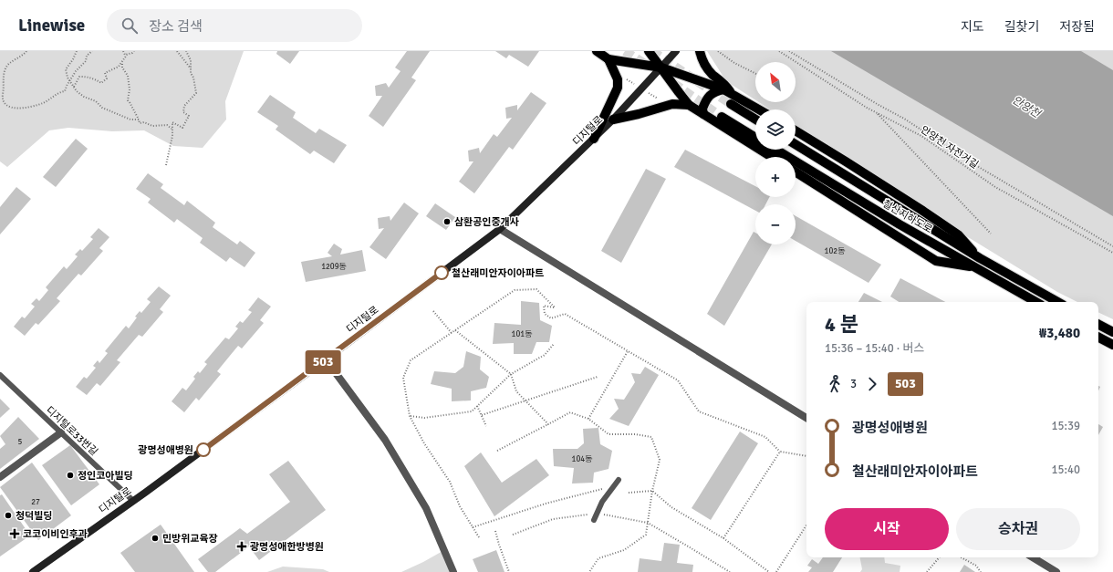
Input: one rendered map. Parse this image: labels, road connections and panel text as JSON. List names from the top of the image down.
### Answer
{
  "streets": {
    "main road": ["디지털로", "철산지하도로"],
    "lane": ["디지털로33번길"],
    "path": ["안양천 자전거길"]
  },
  "crossings": [
    ["디지털로", "디지털로33번길"]
  ],
  "water": ["안양천"],
  "places": {
    "other": [
      "삼환공인중개사",
      "철산래미안자이아파트",
      "광명성애병원",
      "정인코아빌딩",
      "청덕빌딩",
      "민방위교육장"
    ],
    "health": ["코코이비인후과", "광명성애한방병원"]
  },
  "lines": ["bus line 503"],
  "house_numbers": [
    "102동",
    "1209동",
    "101동",
    "5",
    "104동",
    "27"
  ],
  "north": "top left",
  "page": {
    "header": "Linewise",
    "search": "장소 검색",
    "nav": ["지도", "길찾기", "저장됨"],
    "on_map": "503",
    "map_buttons": ["+", "−"],
    "heading": ["4 분", "15:36 – 15:40 · 버스", "₩3,480"],
    "legs": ["3", "503"],
    "list": [
      {
        "name": "광명성애병원",
        "value": "15:39"
      },
      {
        "name": "철산래미안자이아파트",
        "value": "15:40"
      }
    ],
    "buttons": ["시작", "승차권"]
  }
}
